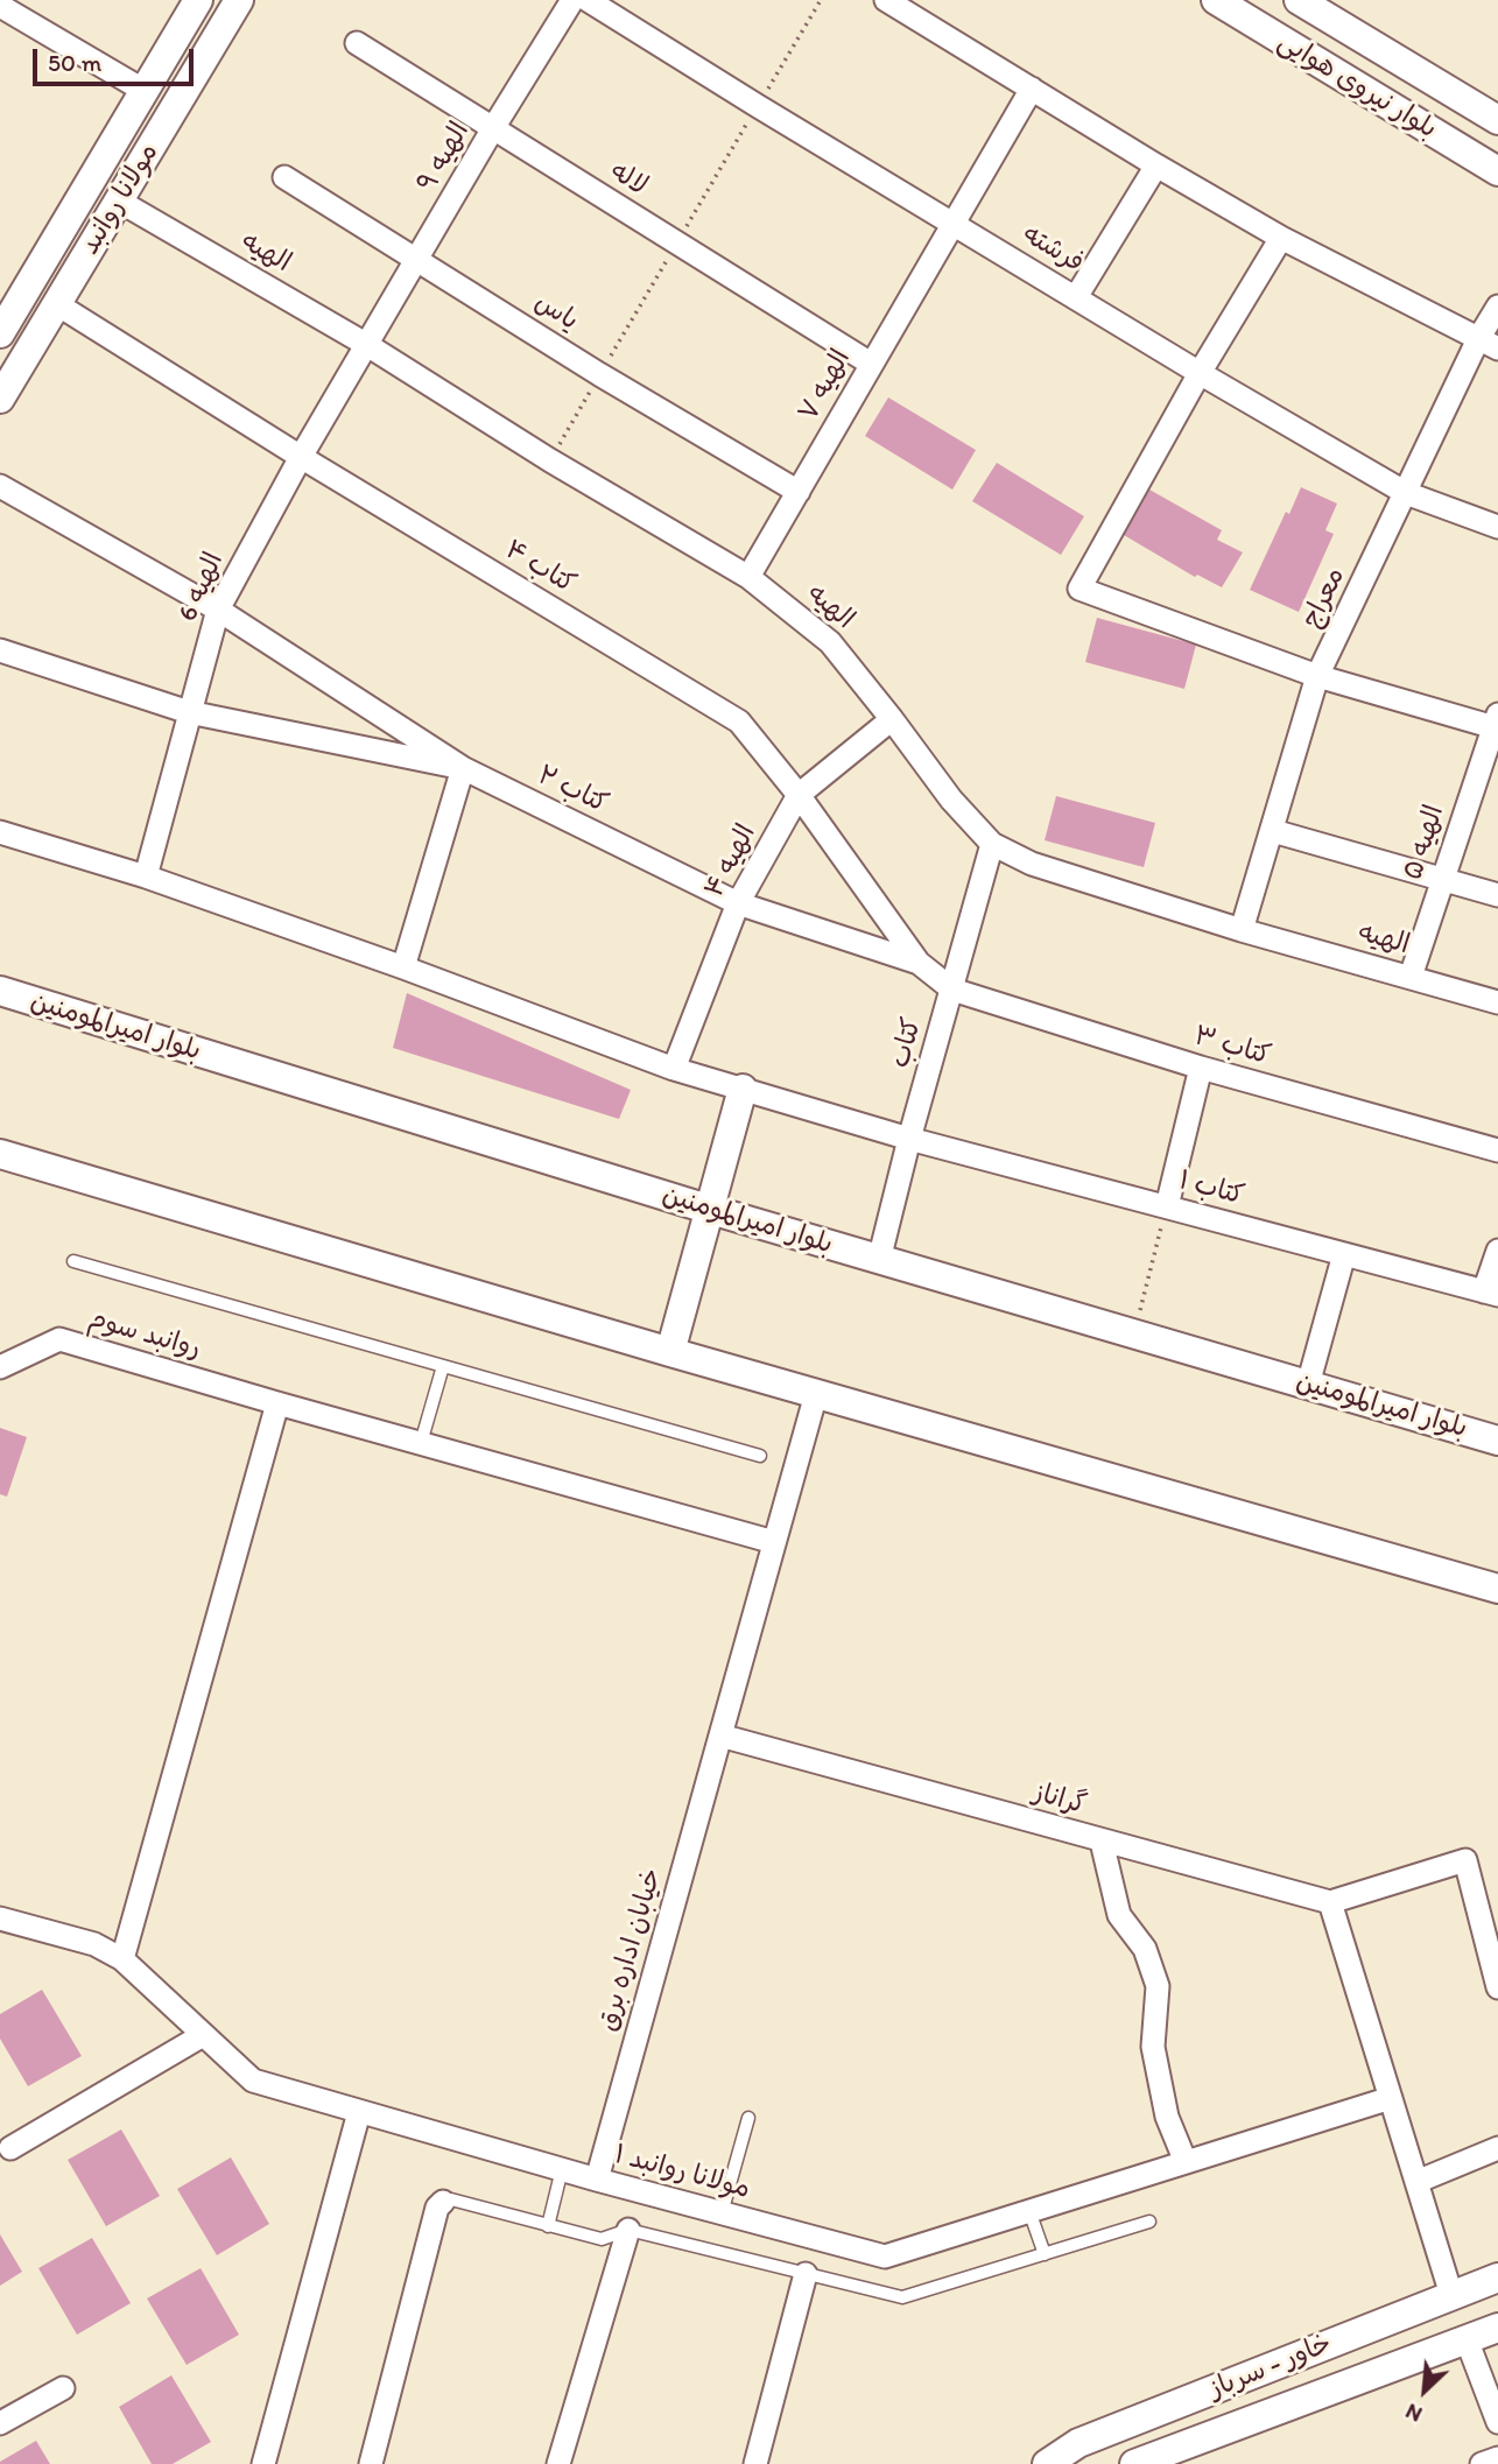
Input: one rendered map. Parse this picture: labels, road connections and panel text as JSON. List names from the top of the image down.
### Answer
{
  "streets": {
    "street": [
      "بلوار نیروی هوایی",
      "الهیه ۹",
      "لاله",
      "مولانا روانبد",
      "فرشته",
      "الهیه",
      "یاس",
      "الهیه ۷",
      "کتاب ۴",
      "الهیه 6",
      "معراج",
      "کتاب ۲",
      "الهیه ۵",
      "الهیه ۴",
      "بلوار امیرالمومنین",
      "کتاب",
      "کتاب ۳",
      "کتاب ۱",
      "روانبد سوم",
      "گراناز",
      "خیابان اداره برق",
      "مولانا روانبد ۱",
      "خاور - سرباز"
    ]
  },
  "crossings": [
    ["الهیه ۹", "لاله"],
    ["الهیه ۹", "الهیه"],
    ["الهیه ۹", "یاس"],
    ["الهیه ۹", "الهیه 6"],
    ["لاله", "الهیه ۷"],
    ["مولانا روانبد", "الهیه"],
    ["مولانا روانبد", "کتاب ۴"],
    ["فرشته", "الهیه ۷"],
    ["فرشته", "معراج"],
    ["الهیه", "الهیه ۷"],
    ["الهیه", "الهیه 6"],
    ["الهیه", "معراج"],
    ["الهیه", "الهیه ۵"],
    ["الهیه", "الهیه ۴"],
    ["الهیه", "کتاب"],
    ["یاس", "الهیه ۷"],
    ["کتاب ۴", "الهیه 6"],
    ["کتاب ۴", "کتاب ۲"],
    ["کتاب ۴", "الهیه ۴"],
    ["الهیه 6", "کتاب ۲"],
    ["الهیه 6", "کتاب ۱"],
    ["کتاب ۲", "الهیه ۴"],
    ["الهیه ۴", "کتاب ۱"],
    ["بلوار امیرالمومنین", "کتاب"],
    ["کتاب", "کتاب ۳"],
    ["کتاب", "کتاب ۱"],
    ["گراناز", "خیابان اداره برق"],
    ["خیابان اداره برق", "مولانا روانبد ۱"]
  ],
  "scale_bar": "50 m",
  "north": "bottom left"
}
